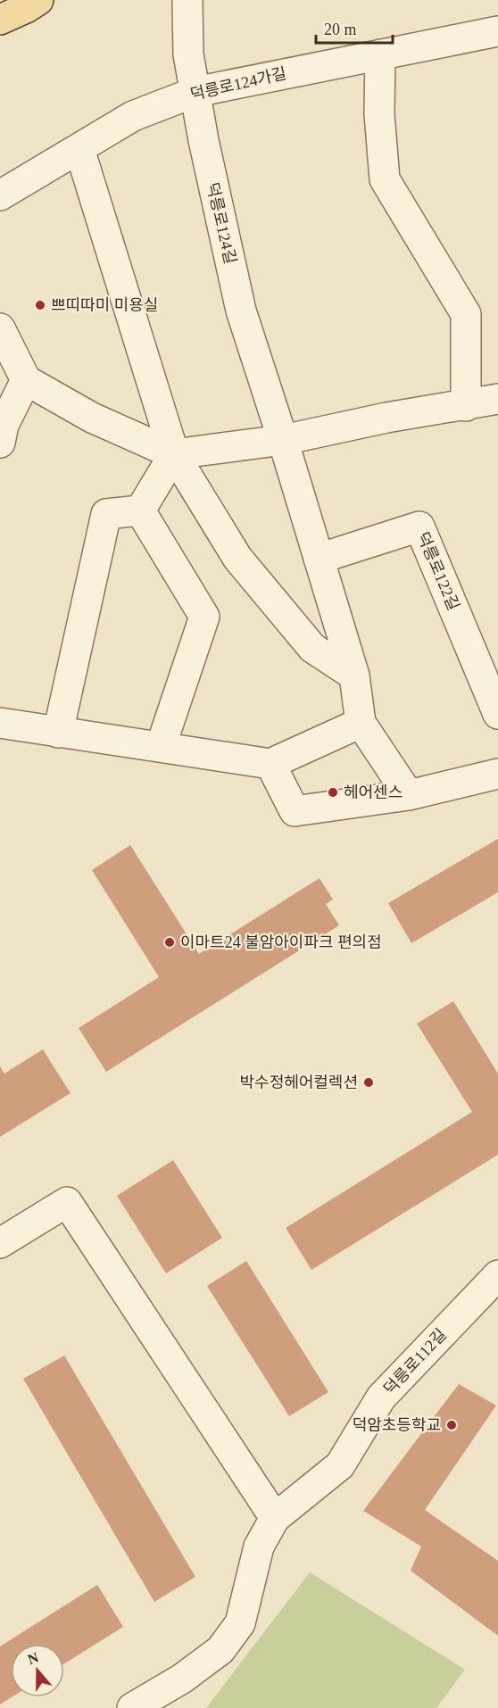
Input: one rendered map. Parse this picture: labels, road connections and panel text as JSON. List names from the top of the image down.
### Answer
{
  "streets": {
    "street": [
      "덕릉로124가길",
      "덕릉로124길",
      "덕릉로122길",
      "덕릉로112길"
    ]
  },
  "crossings": [
    ["덕릉로124가길", "덕릉로124길"],
    ["덕릉로124길", "덕릉로122길"]
  ],
  "places": [
    "쁘띠따미 미용실",
    "헤어센스",
    "이마트24 불암아이파크 편의점",
    "박수정헤어컬렉션",
    "덕암초등학교"
  ],
  "scale_bar": "20 m",
  "north": "top"
}
